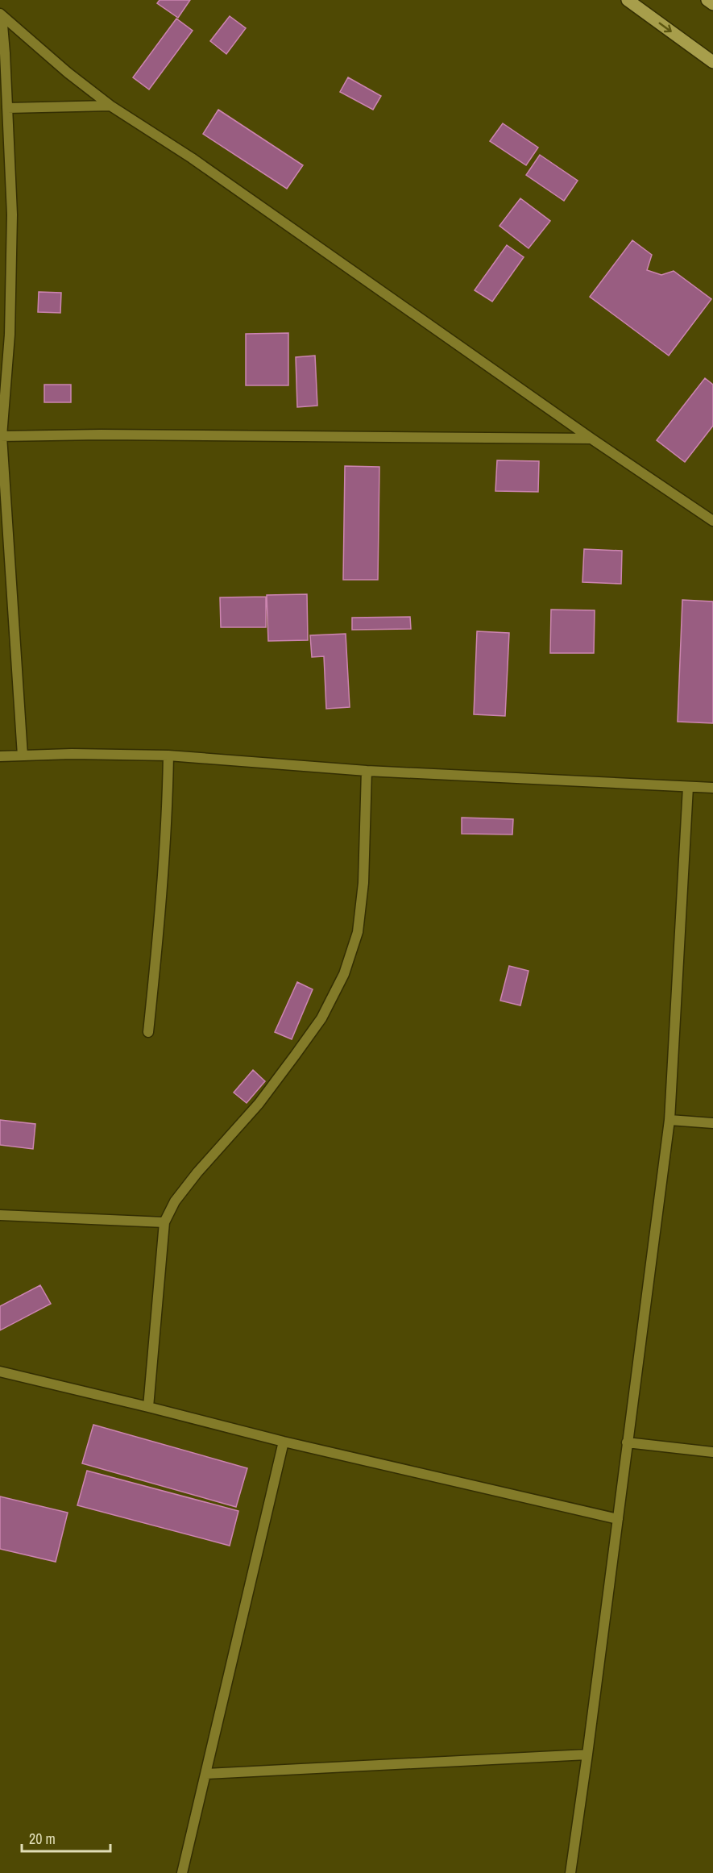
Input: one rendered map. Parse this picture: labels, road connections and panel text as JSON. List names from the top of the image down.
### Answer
{
  "scale_bar": "20 m"
}
